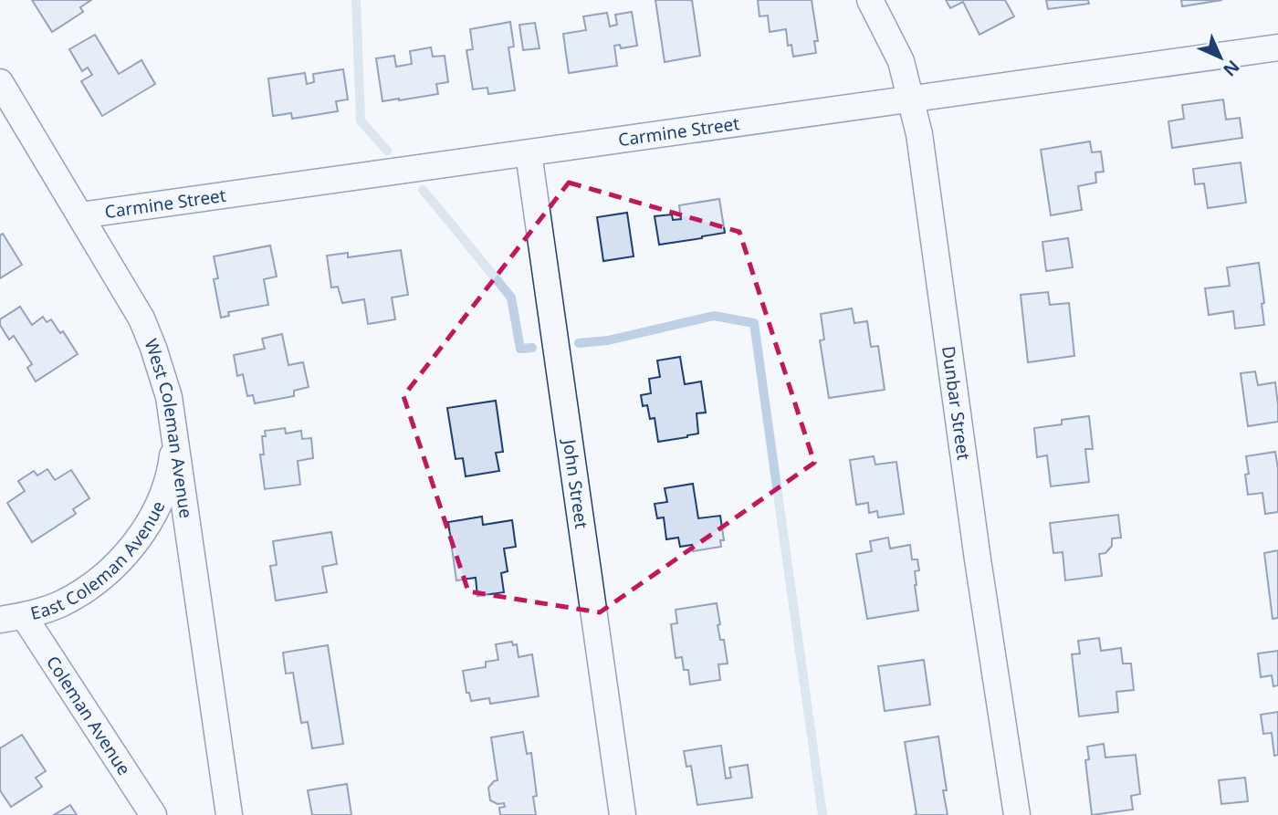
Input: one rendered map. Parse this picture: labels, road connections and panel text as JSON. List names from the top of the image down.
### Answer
{
  "streets": {
    "street": [
      "Carmine Street",
      "Dunbar Street",
      "West Coleman Avenue",
      "John Street",
      "East Coleman Avenue",
      "Coleman Avenue"
    ]
  },
  "crossings": [
    ["Carmine Street", "Dunbar Street"],
    ["Carmine Street", "West Coleman Avenue"],
    ["Carmine Street", "John Street"],
    ["West Coleman Avenue", "East Coleman Avenue"],
    ["East Coleman Avenue", "Coleman Avenue"]
  ],
  "north": "bottom right"
}
